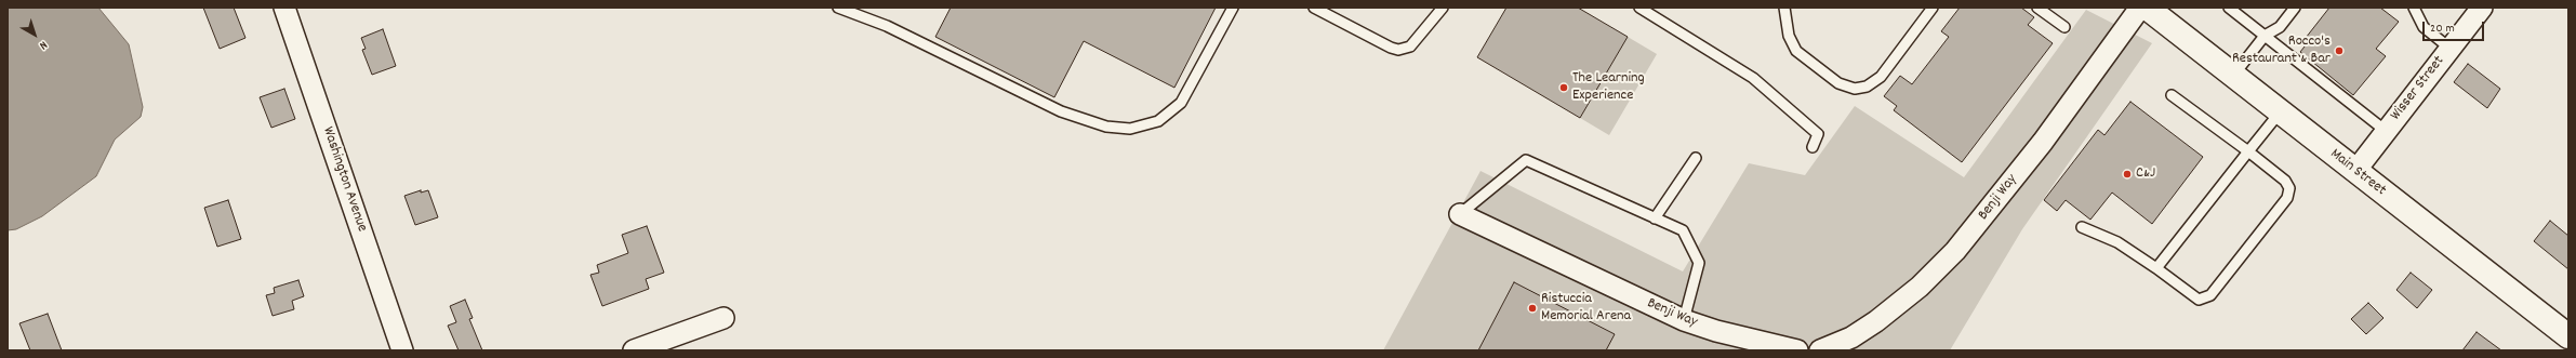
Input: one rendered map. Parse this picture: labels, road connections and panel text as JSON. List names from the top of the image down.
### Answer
{
  "streets": {
    "main road": ["Main Street"],
    "street": ["Wisser Street", "Washington Avenue", "Benji Way"]
  },
  "crossings": [
    ["Wisser Street", "Main Street"]
  ],
  "places": [
    "Rocco's Restaurant & Bar",
    "The Learning Experience",
    "C&J",
    "Ristuccia Memorial Arena"
  ],
  "scale_bar": "20 m",
  "north": "bottom right"
}
